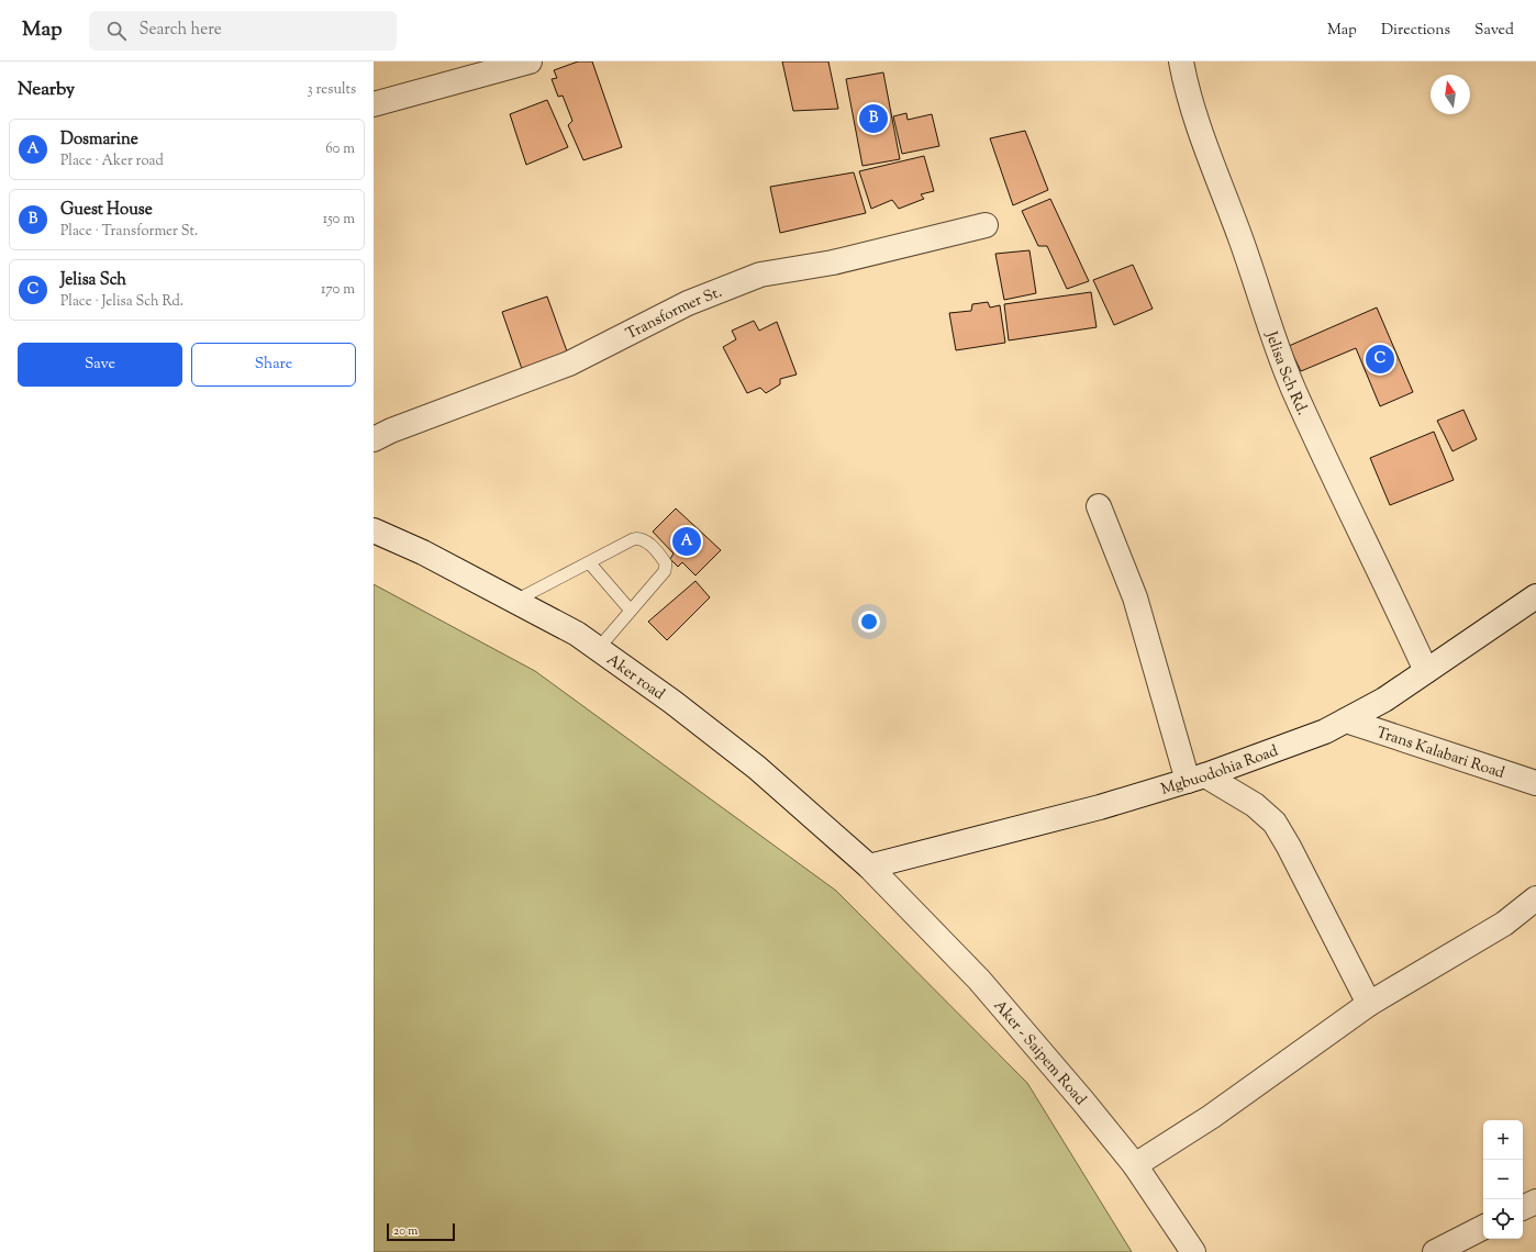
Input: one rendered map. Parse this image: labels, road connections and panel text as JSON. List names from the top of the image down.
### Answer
{
  "streets": {
    "street": [
      "Transformer St.",
      "Jelisa Sch Rd.",
      "Aker road",
      "Trans Kalabari Road",
      "Mgbuodohia Road",
      "Aker - Saipem Road"
    ]
  },
  "crossings": [
    ["Jelisa Sch Rd.", "Mgbuodohia Road"],
    ["Aker road", "Mgbuodohia Road"],
    ["Aker road", "Aker - Saipem Road"],
    ["Trans Kalabari Road", "Mgbuodohia Road"],
    ["Mgbuodohia Road", "Aker - Saipem Road"]
  ],
  "scale_bar": "20 m",
  "north": "top",
  "page": {
    "header": "Map",
    "search": "Search here",
    "nav": ["Map", "Directions", "Saved"],
    "heading": ["Nearby", "3 results"],
    "pins": ["B", "C", "A"],
    "list": [
      {
        "mark": "A",
        "name": "Dosmarine",
        "note": "Place · Aker road",
        "value": "60 m"
      },
      {
        "mark": "B",
        "name": "Guest House",
        "note": "Place · Transformer St.",
        "value": "150 m"
      },
      {
        "mark": "C",
        "name": "Jelisa Sch",
        "note": "Place · Jelisa Sch Rd.",
        "value": "170 m"
      }
    ],
    "buttons": ["Save", "Share"],
    "map_buttons": ["+", "−"],
    "scale": "20 m"
  }
}
